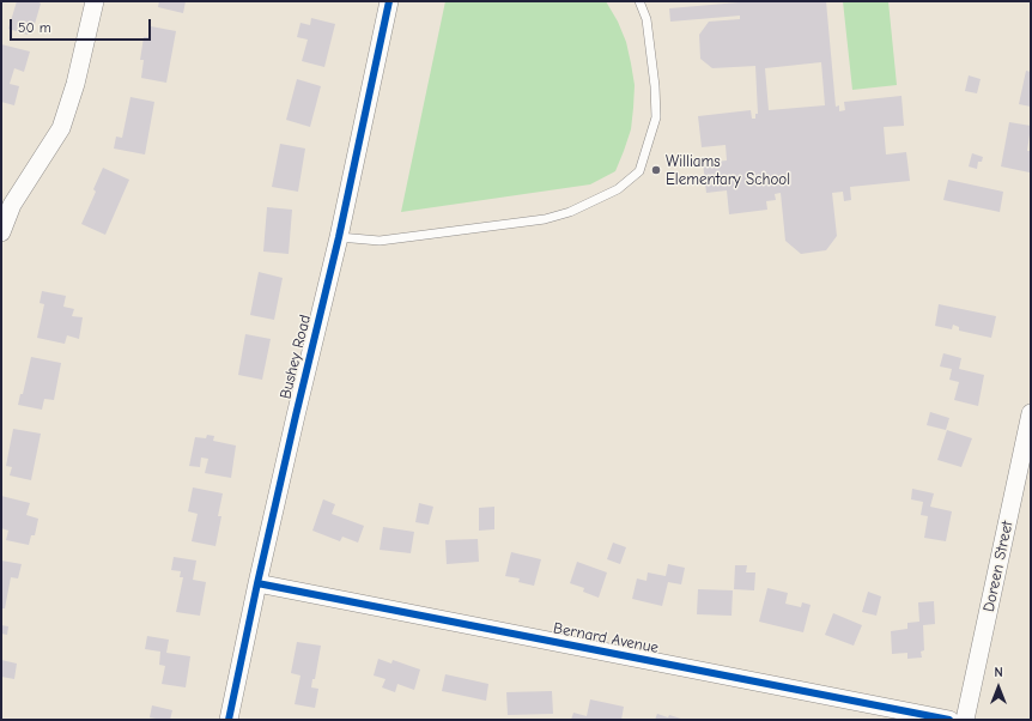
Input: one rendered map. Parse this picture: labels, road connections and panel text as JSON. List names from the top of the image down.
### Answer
{
  "streets": {
    "street": ["Bushey Road", "Doreen Street", "Bernard Avenue"]
  },
  "crossings": [
    ["Bushey Road", "Bernard Avenue"]
  ],
  "places": ["Williams Elementary School"],
  "scale_bar": "50 m",
  "north": "top"
}
